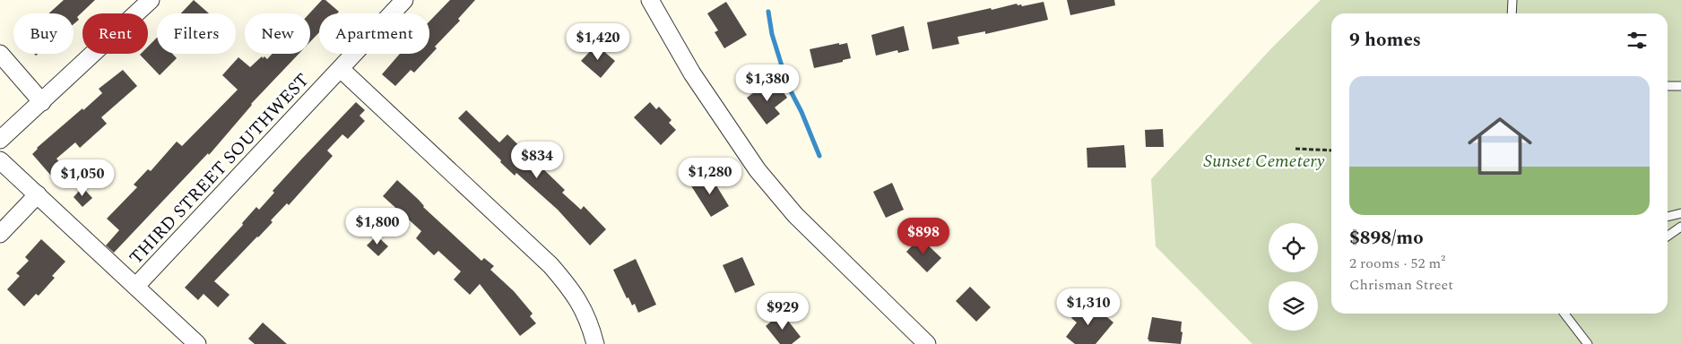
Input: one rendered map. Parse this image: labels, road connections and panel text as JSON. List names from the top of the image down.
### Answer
{
  "streets": {
    "street": ["THIRD STREET SOUTHWEST"]
  },
  "parks": ["Sunset Cemetery"],
  "page": {
    "chip": [
      "Buy",
      "Rent",
      "Filters",
      "New",
      "Apartment"
    ],
    "heading": "9 homes",
    "price": [
      "$1,420",
      "$1,380",
      "$834",
      "$1,280",
      "$1,050",
      "$1,800",
      "$898",
      "$1,310",
      "$929"
    ],
    "list": [
      {
        "name": "$898/mo",
        "note": "2 rooms · 52 m² · Chrisman Street"
      }
    ]
  }
}
